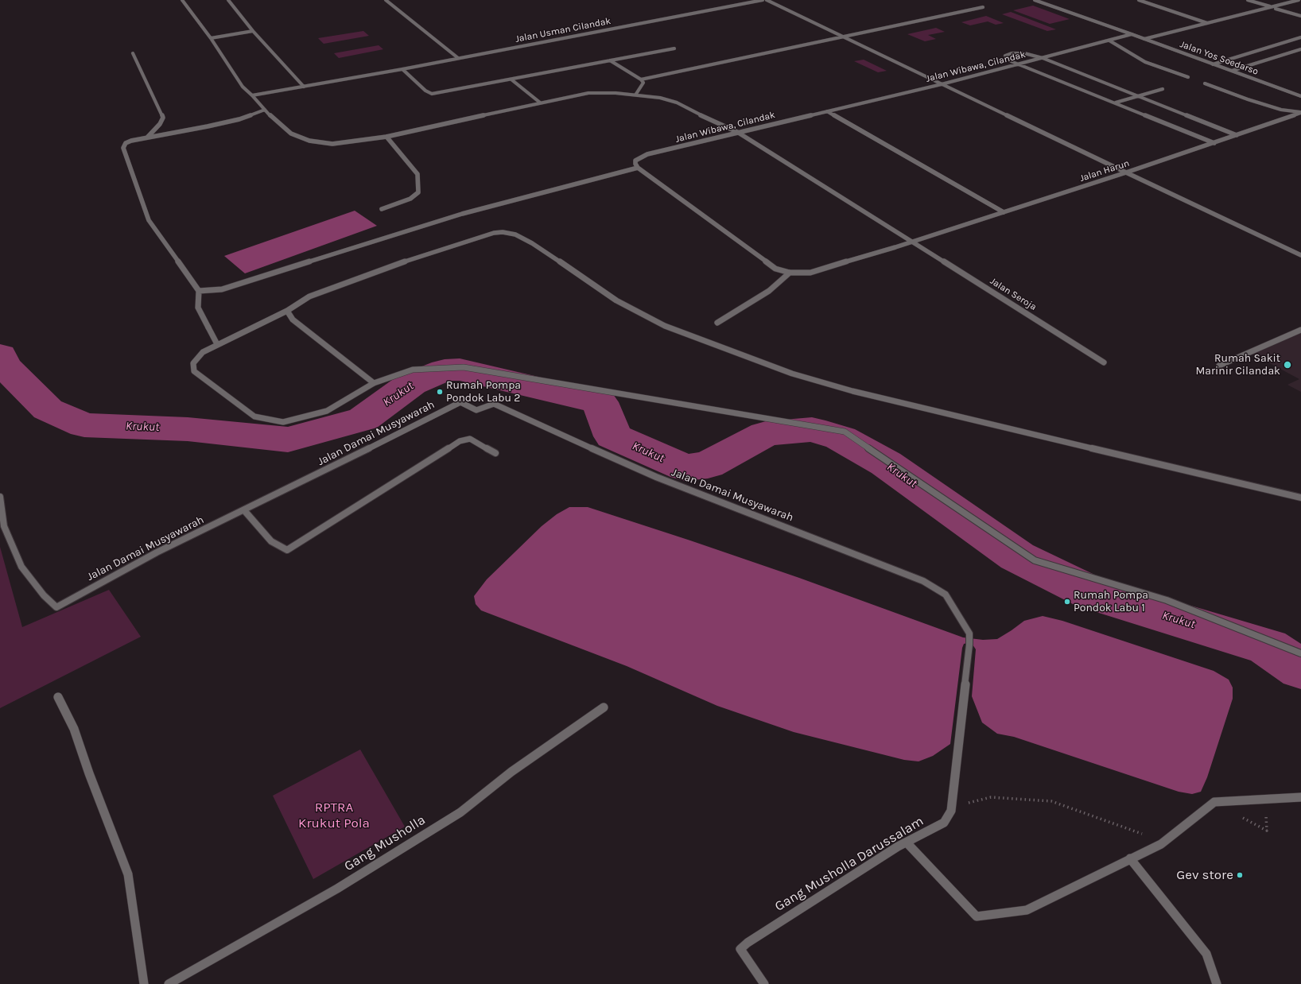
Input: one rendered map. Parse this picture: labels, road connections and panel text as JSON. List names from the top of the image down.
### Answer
{
  "streets": {
    "street": [
      "Jalan Usman Cilandak",
      "Jalan Yos Soedarso",
      "Jalan Wibawa, Cilandak",
      "Jalan Harun",
      "Jalan Seroja",
      "Jalan Damai Musyawarah",
      "Gang Musholla",
      "Gang Musholla Darussalam"
    ]
  },
  "crossings": [
    ["Jalan Usman Cilandak", "Jalan Seroja"],
    ["Jalan Yos Soedarso", "Jalan Wibawa, Cilandak"],
    ["Jalan Wibawa, Cilandak", "Jalan Seroja"],
    ["Jalan Harun", "Jalan Seroja"],
    ["Jalan Damai Musyawarah", "Gang Musholla Darussalam"]
  ],
  "water": ["Krukut"],
  "parks": ["RPTRA Krukut Pola"],
  "places": [
    "Rumah Sakit Marinir Cilandak",
    "Rumah Pompa Pondok Labu 2",
    "Rumah Pompa Pondok Labu 1",
    "Gev store"
  ]
}
